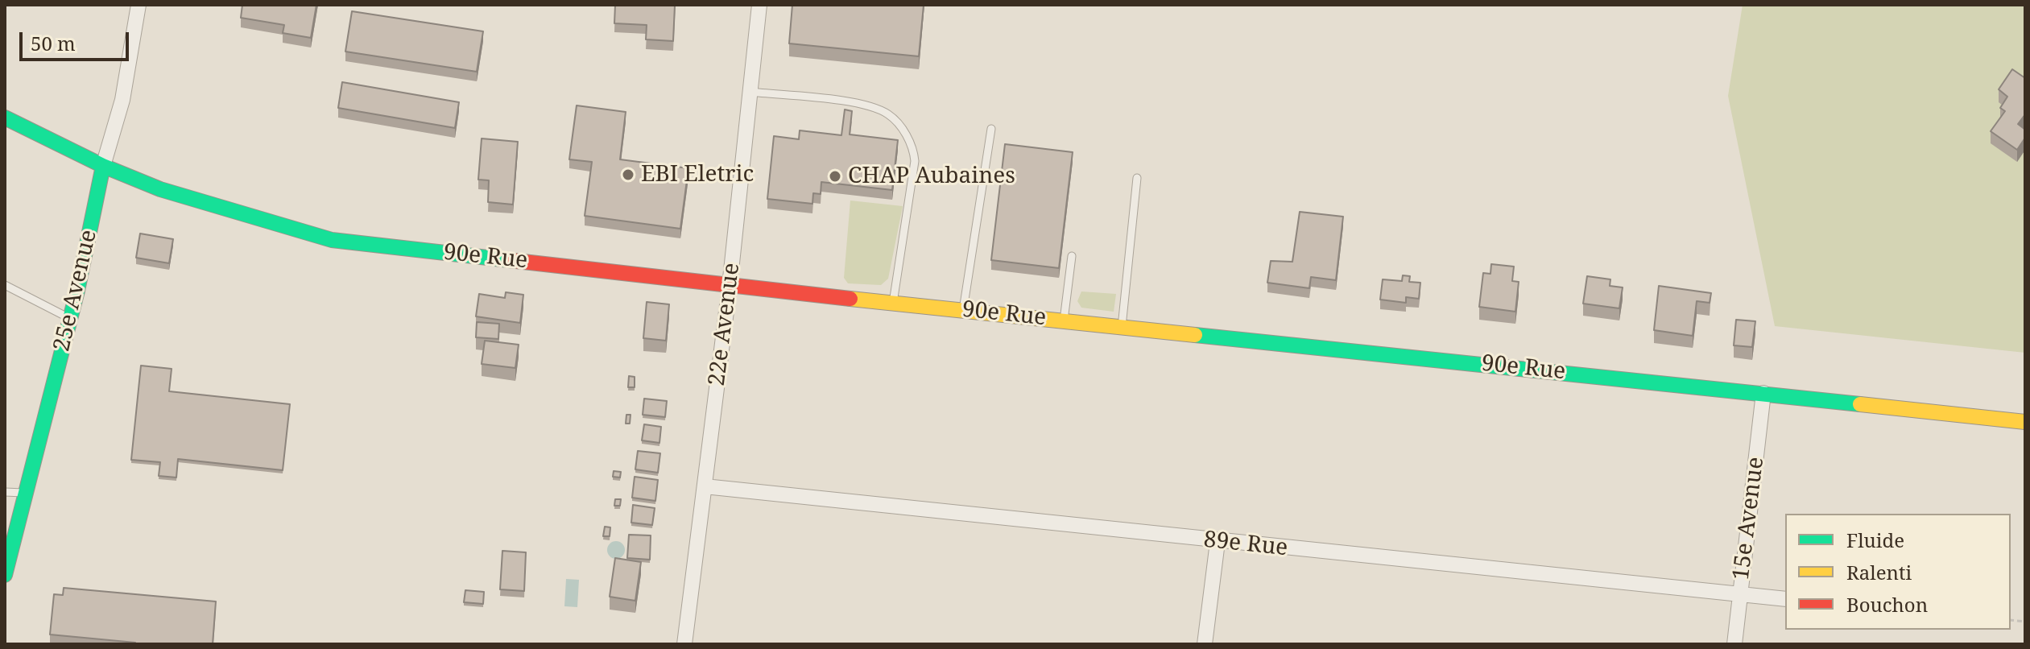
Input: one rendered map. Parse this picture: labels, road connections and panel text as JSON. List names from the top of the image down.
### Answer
{
  "streets": {
    "street": [
      "90e Rue",
      "25e Avenue",
      "22e Avenue",
      "15e Avenue",
      "89e Rue"
    ]
  },
  "crossings": [
    ["90e Rue", "25e Avenue"],
    ["90e Rue", "22e Avenue"],
    ["90e Rue", "15e Avenue"],
    ["22e Avenue", "89e Rue"],
    ["15e Avenue", "89e Rue"]
  ],
  "places": ["EBI Eletric", "CHAP Aubaines"],
  "legend": ["Fluide", "Ralenti", "Bouchon"],
  "scale_bar": "50 m"
}
